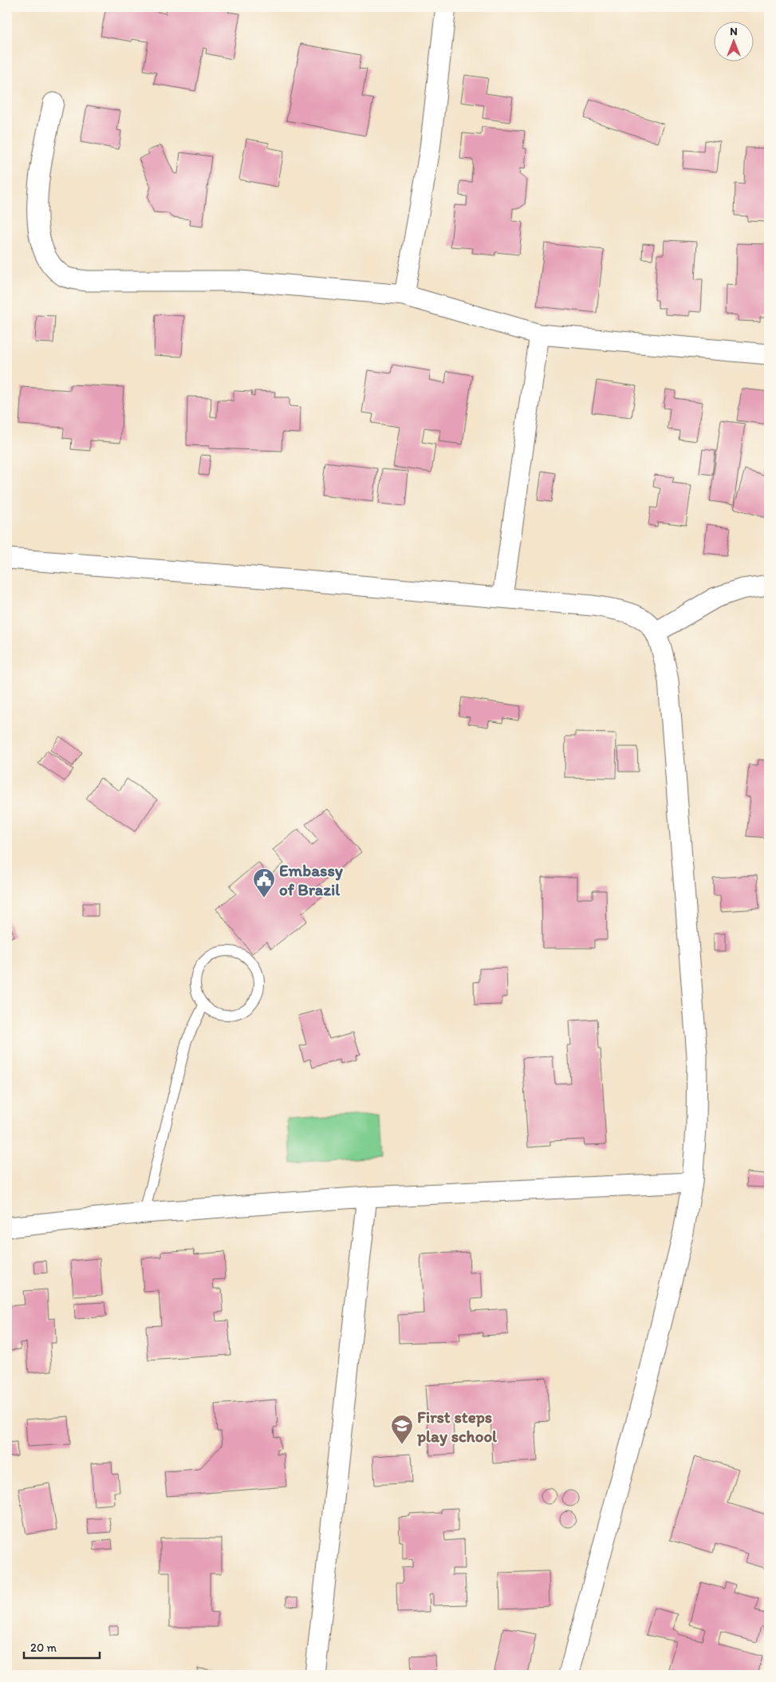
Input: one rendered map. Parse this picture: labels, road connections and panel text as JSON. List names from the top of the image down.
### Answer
{
  "places": {
    "public building": ["Embassy of Brazil"],
    "school or university": ["First steps play school"]
  },
  "scale_bar": "20 m",
  "north": "top"
}
